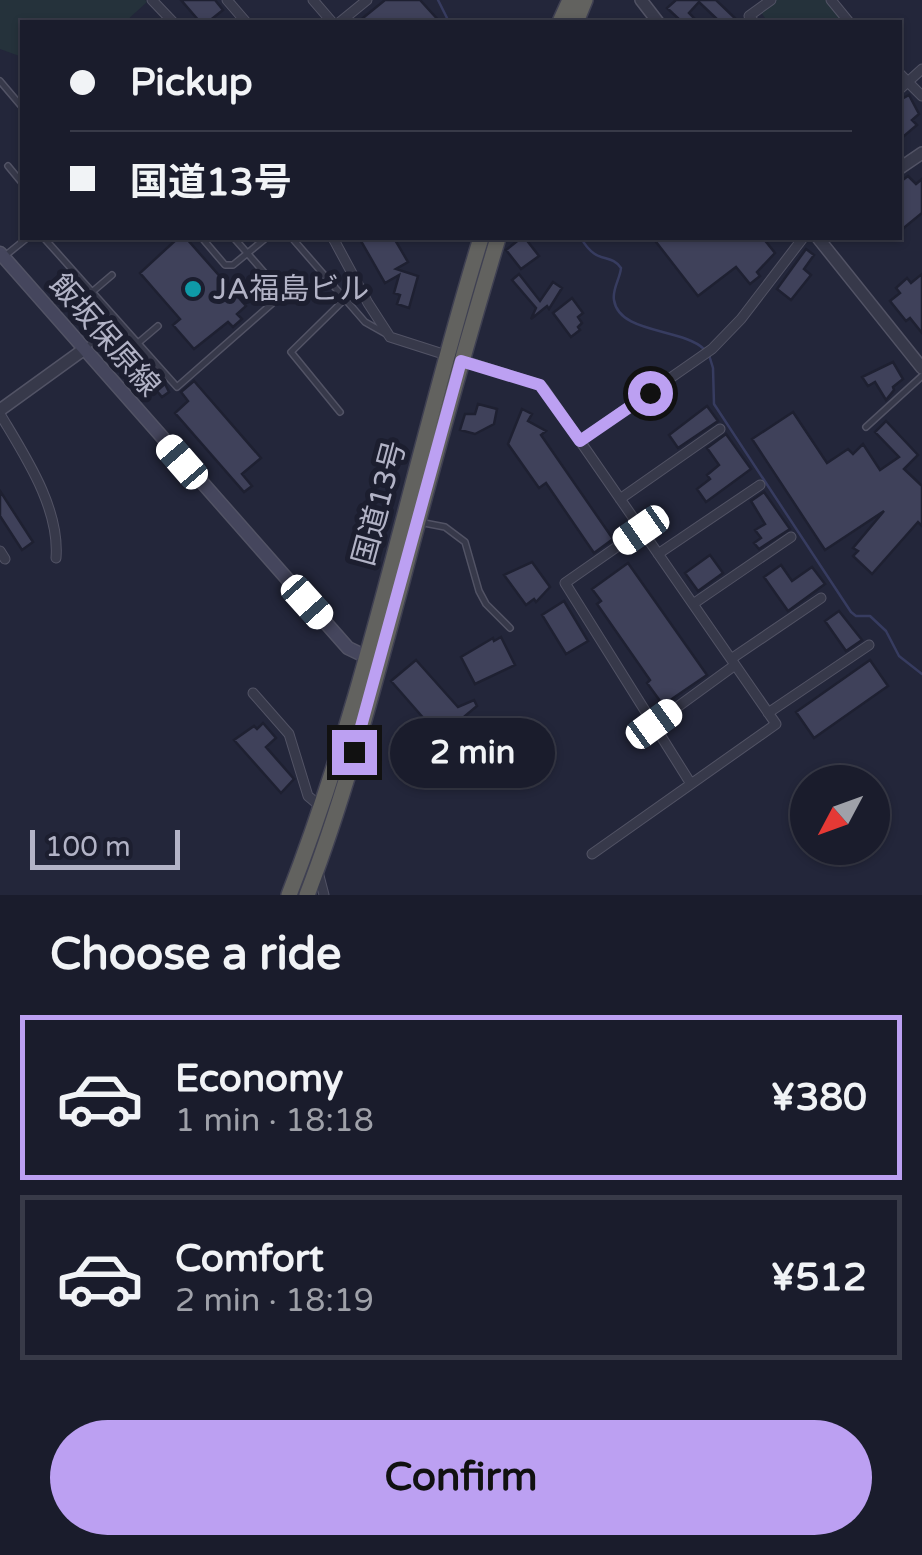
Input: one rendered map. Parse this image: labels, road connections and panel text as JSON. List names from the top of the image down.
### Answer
{
  "streets": {
    "highway": ["国道13号"],
    "main road": ["飯坂保原線"]
  },
  "crossings": [
    ["飯坂保原線", "国道13号"]
  ],
  "places": ["JA福島ビル"],
  "scale_bar": "100 m",
  "north": "bottom left",
  "page": {
    "banner": ["Pickup", "国道13号"],
    "bubble": "2 min",
    "scale": "100 m",
    "heading": "Choose a ride",
    "list": [
      {
        "name": "Economy",
        "note": "1 min · 18:18",
        "value": "¥380"
      },
      {
        "name": "Comfort",
        "note": "2 min · 18:19",
        "value": "¥512"
      }
    ],
    "buttons": "Confirm"
  }
}
